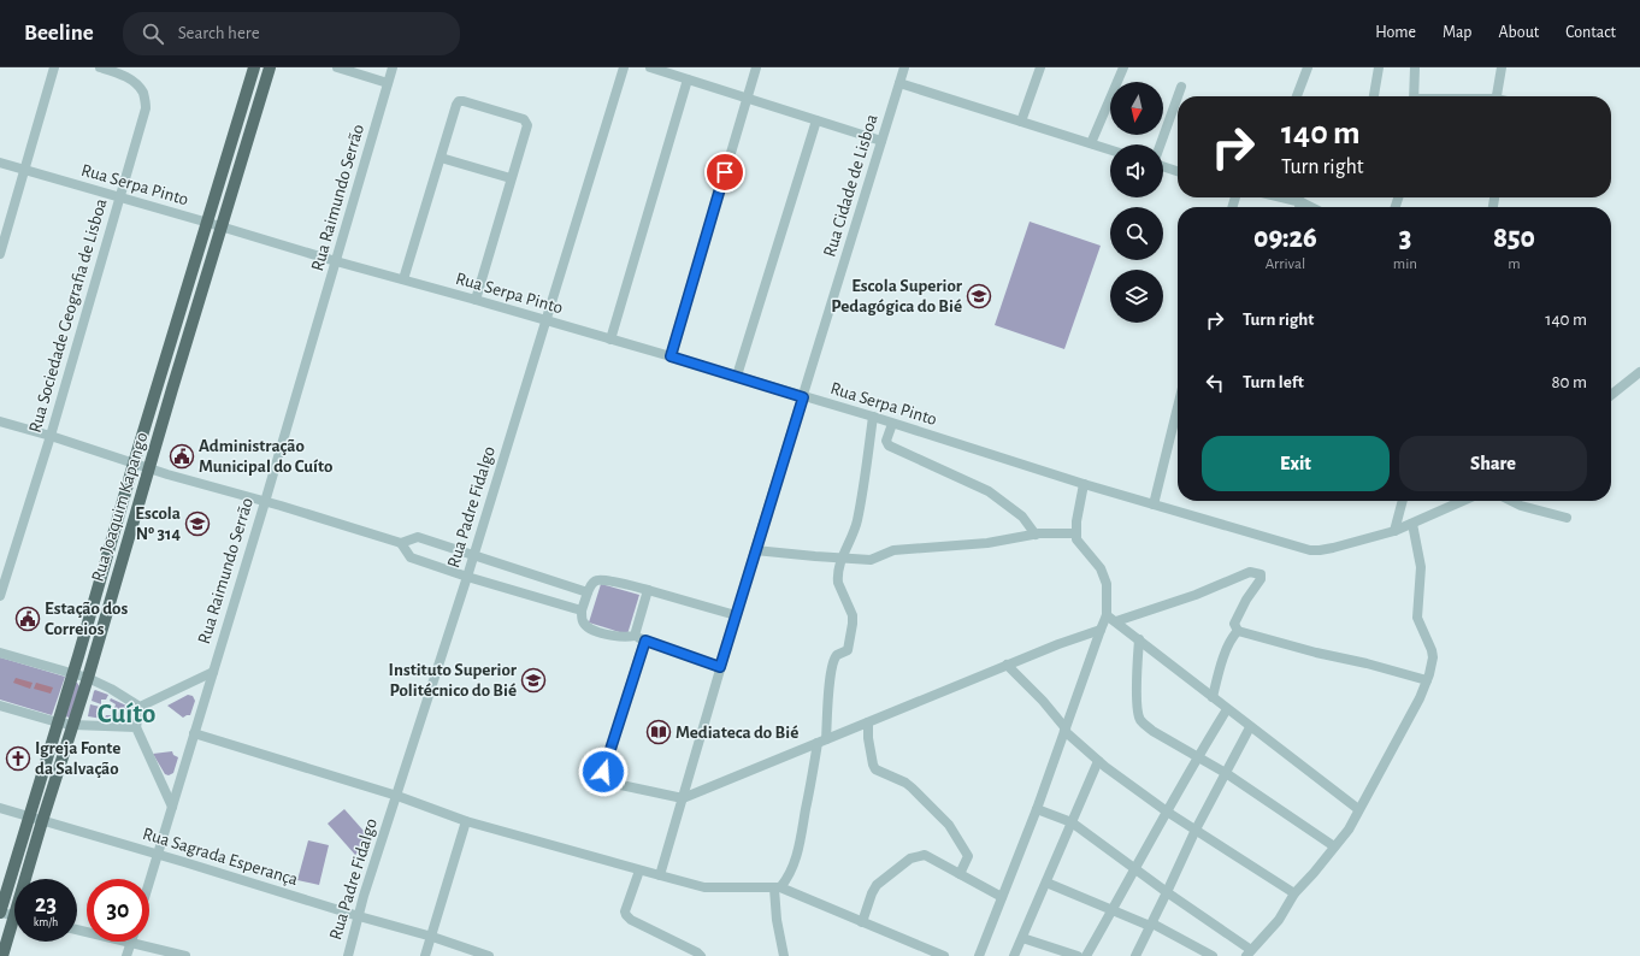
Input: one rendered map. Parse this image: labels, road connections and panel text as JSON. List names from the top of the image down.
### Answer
{
  "streets": {
    "main road": ["Rua Joaquim Kapango"],
    "street": [
      "Rua Serpa Pinto",
      "Rua Cidade de Lisboa",
      "Rua Raimundo Serrão",
      "Rua Sociedade Geografia de Lisboa",
      "Rua Padre Fidalgo",
      "Rua Sagrada Esperança"
    ]
  },
  "crossings": [
    ["Rua Serpa Pinto", "Rua Cidade de Lisboa"],
    ["Rua Serpa Pinto", "Rua Raimundo Serrão"],
    ["Rua Serpa Pinto", "Rua Sociedade Geografia de Lisboa"],
    ["Rua Serpa Pinto", "Rua Joaquim Kapango"],
    ["Rua Serpa Pinto", "Rua Padre Fidalgo"],
    ["Rua Raimundo Serrão", "Rua Sagrada Esperança"],
    ["Rua Joaquim Kapango", "Rua Sagrada Esperança"],
    ["Rua Padre Fidalgo", "Rua Sagrada Esperança"]
  ],
  "districts": ["Cuíto"],
  "places": {
    "school or university": ["Escola Superior Pedagógica do Bié", "Escola Nº 314", "Instituto Superior Politécnico do Bié"],
    "public building": ["Administração Municipal do Cuíto", "Estação dos Correios"],
    "library": ["Mediateca do Bié"],
    "church": ["Igreja Fonte da Salvação"]
  },
  "north": "bottom",
  "page": {
    "header": "Beeline",
    "search": "Search here",
    "nav": [
      "Home",
      "Map",
      "About",
      "Contact"
    ],
    "turn": ["140 m", "Turn right"],
    "eta": [
      "09:26",
      "Arrival",
      "3",
      "min",
      "850",
      "m"
    ],
    "list": [
      {
        "name": "Turn right",
        "value": "140 m"
      },
      {
        "name": "Turn left",
        "value": "80 m"
      }
    ],
    "buttons": ["Exit", "Share"],
    "speed": "23 km/h",
    "limit": "30"
  }
}
